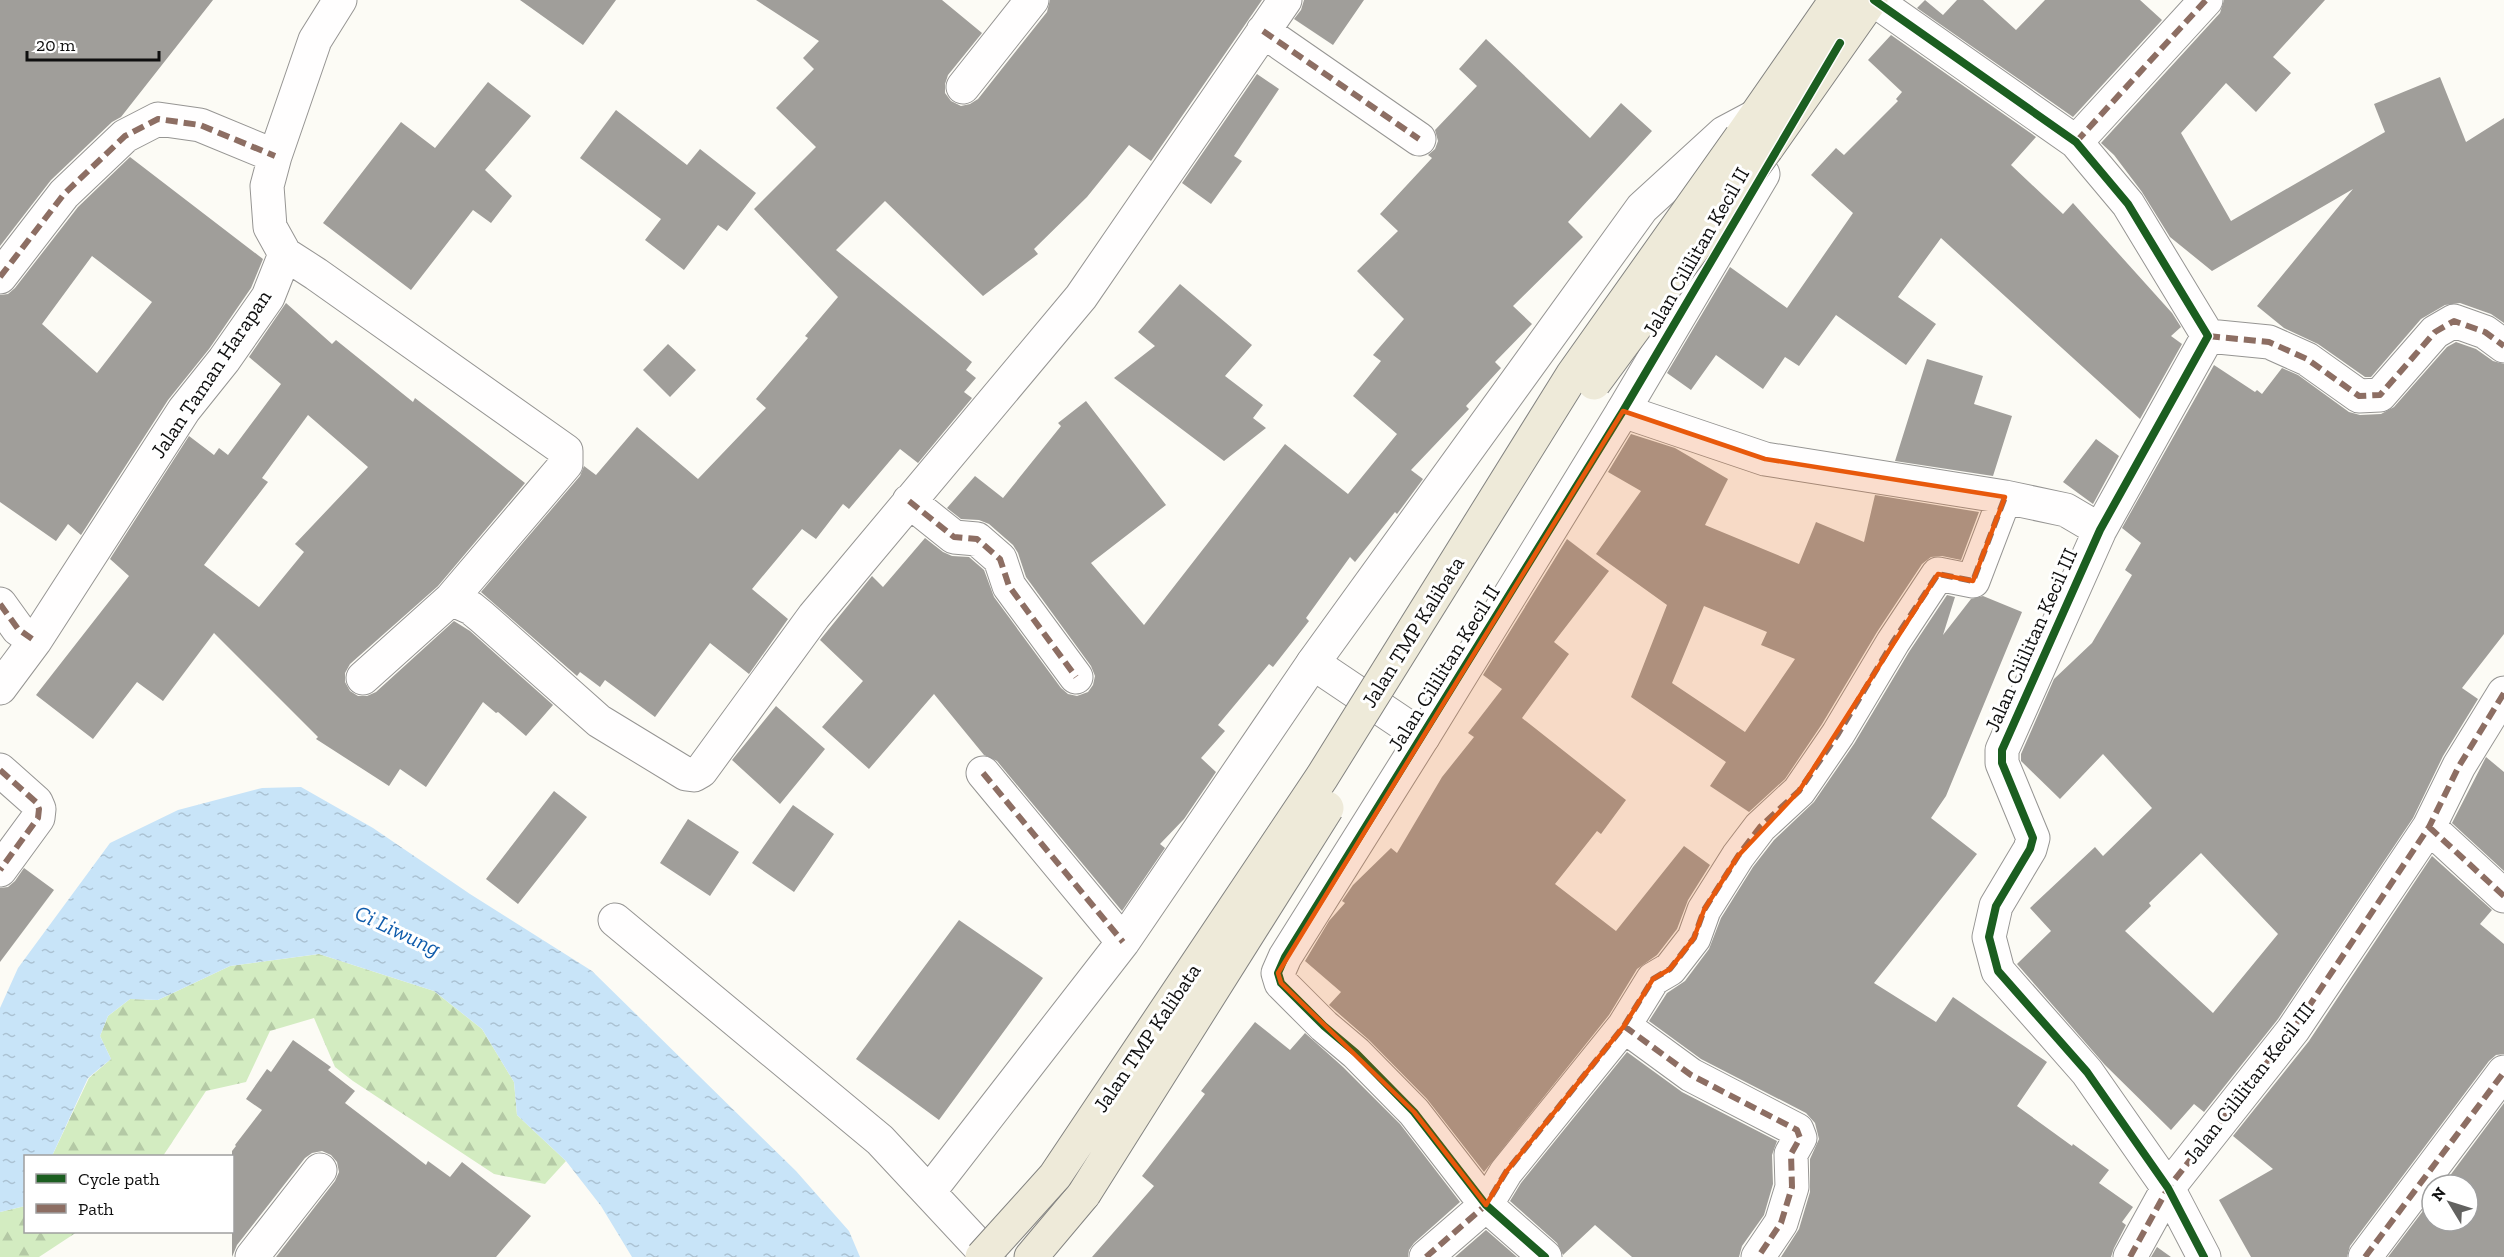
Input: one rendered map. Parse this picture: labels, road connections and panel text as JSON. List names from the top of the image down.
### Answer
{
  "streets": {
    "main road": ["Jalan TMP Kalibata"],
    "street": ["Jalan Cililitan Kecil II", "Jalan Taman Harapan", "Jalan Cililitan Kecil III"]
  },
  "crossings": [
    ["Jalan Cililitan Kecil II", "Jalan TMP Kalibata"],
    ["Jalan Cililitan Kecil II", "Jalan Cililitan Kecil III"]
  ],
  "water": ["Ci Liwung"],
  "legend": ["Cycle path", "Path"],
  "scale_bar": "20 m",
  "north": "top left"
}
